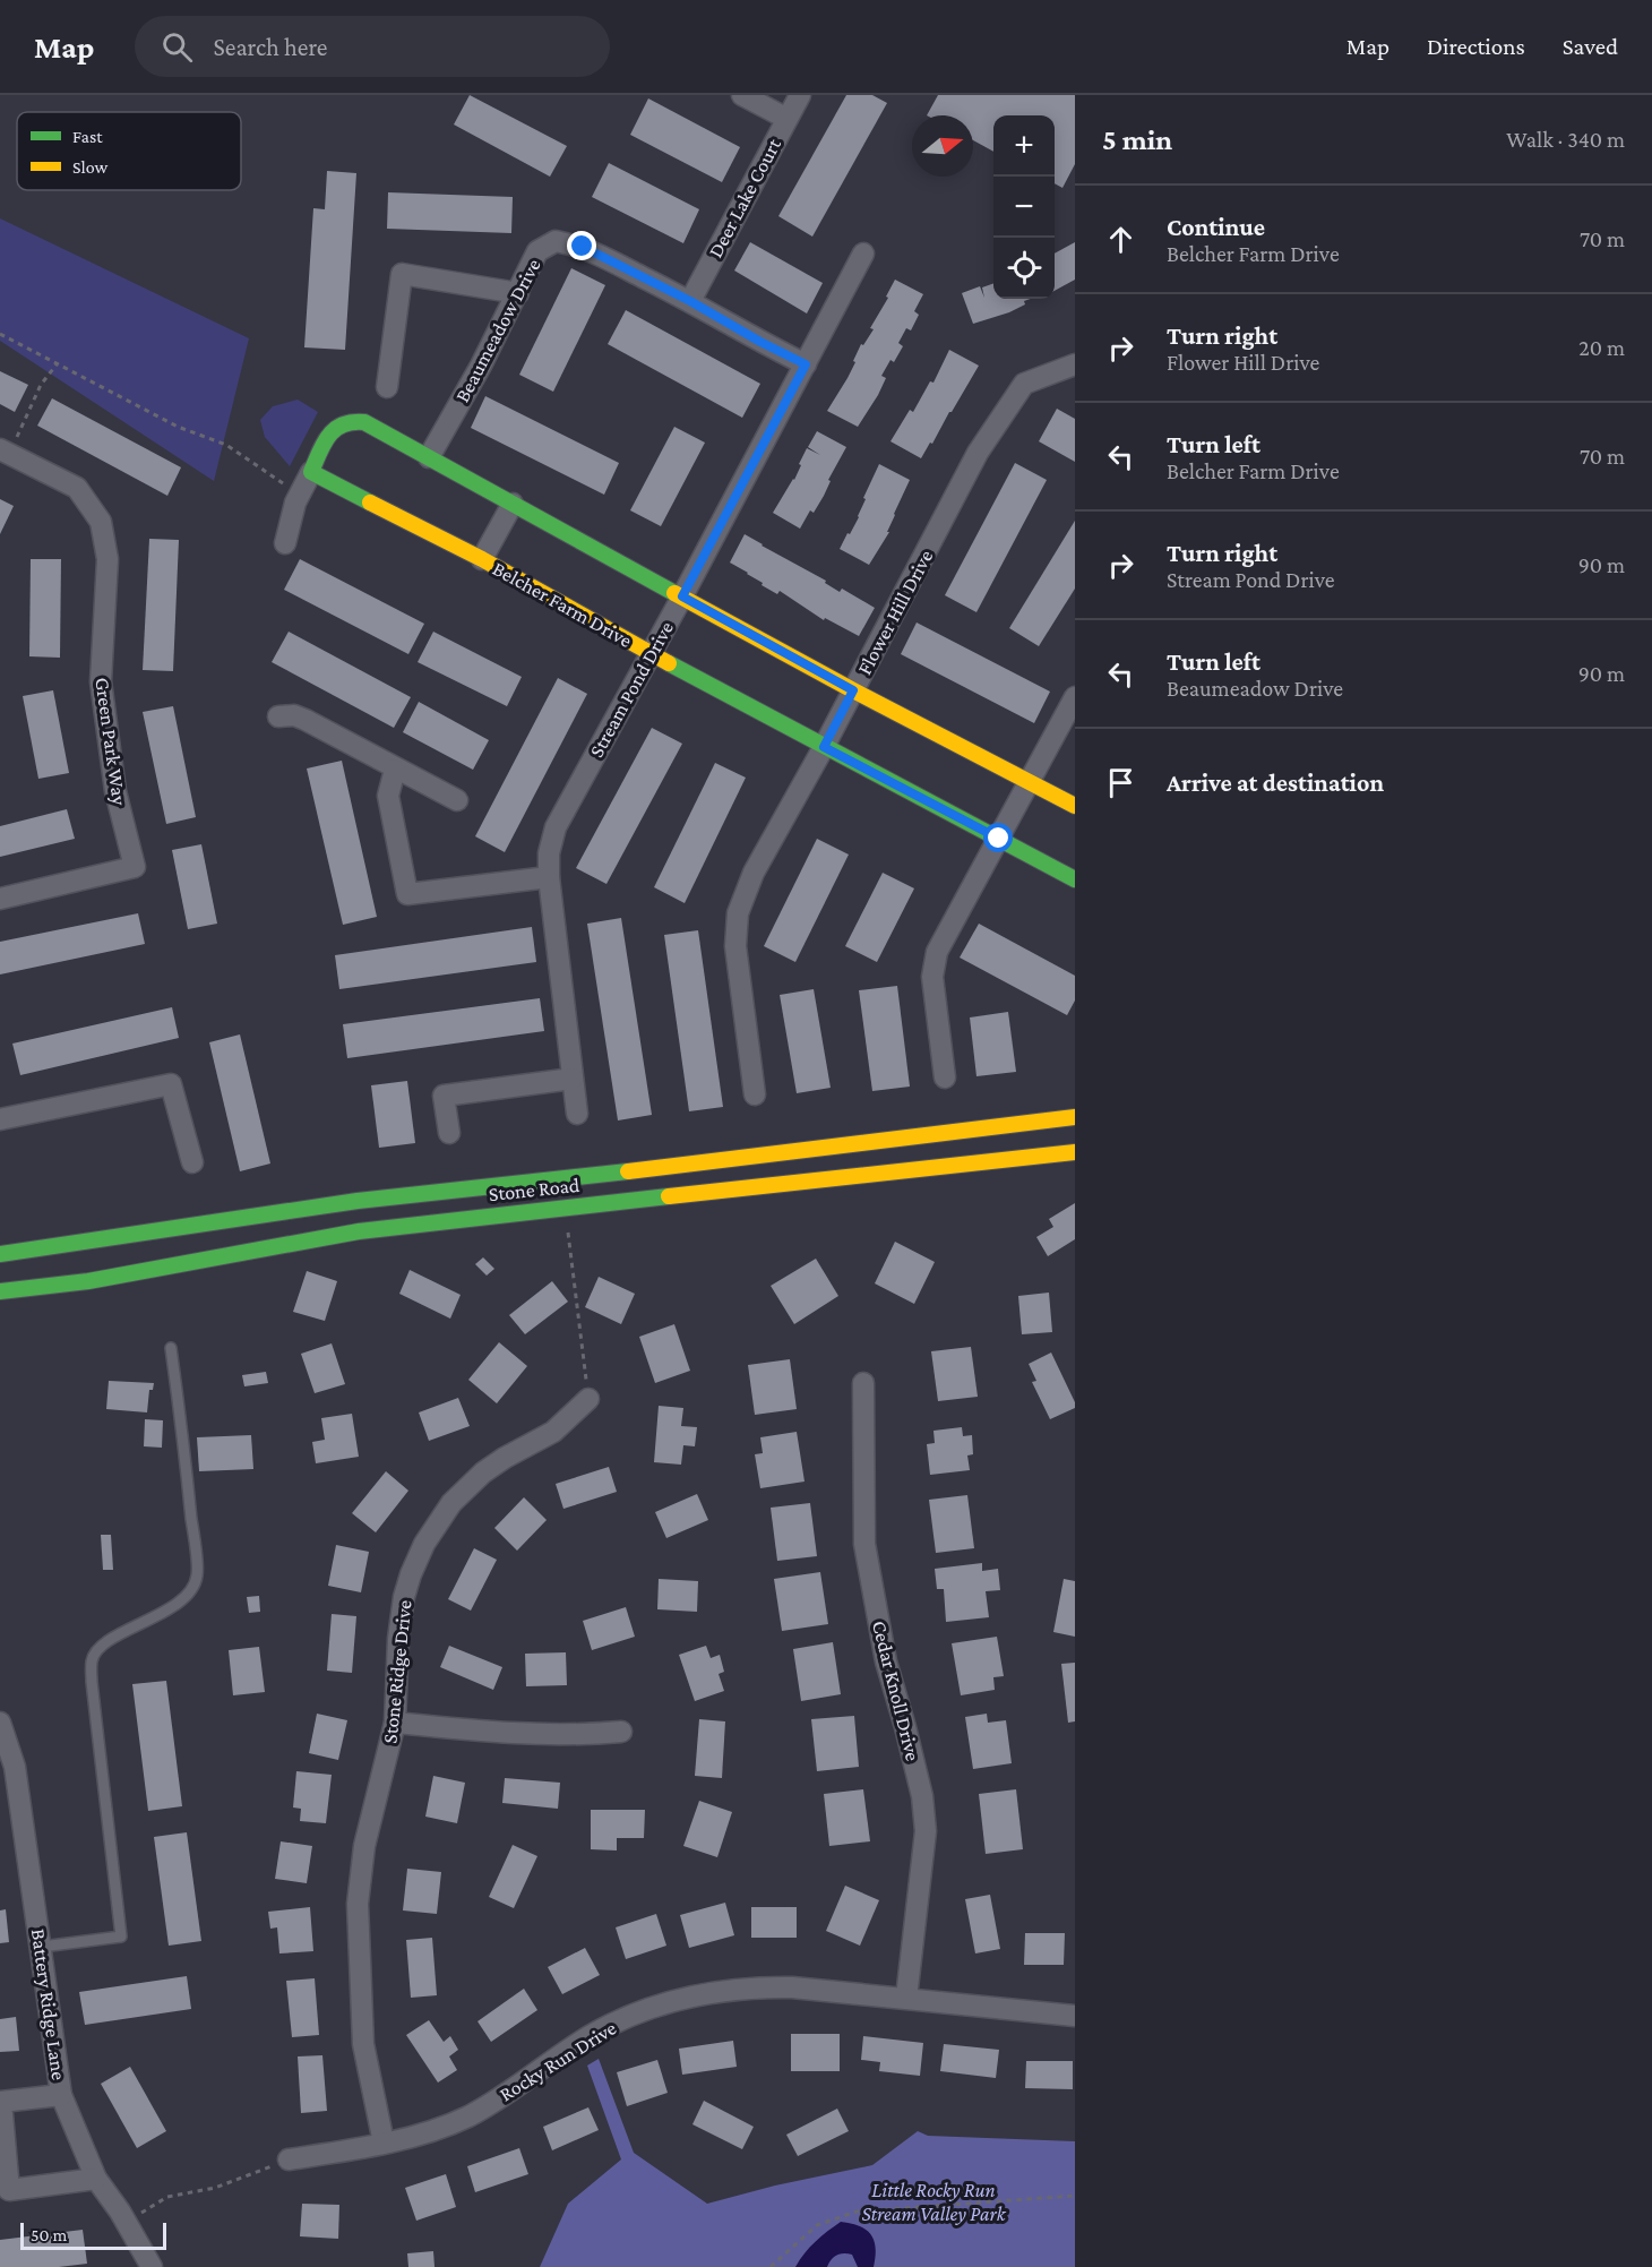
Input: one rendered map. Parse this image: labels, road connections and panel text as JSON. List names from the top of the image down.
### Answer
{
  "streets": {
    "main road": ["Belcher Farm Drive", "Stone Road"],
    "street": [
      "Deer Lake Court",
      "Beaumeadow Drive",
      "Flower Hill Drive",
      "Stream Pond Drive",
      "Green Park Way",
      "Stone Ridge Drive",
      "Cedar Knoll Drive",
      "Battery Ridge Lane",
      "Rocky Run Drive"
    ]
  },
  "crossings": [
    ["Deer Lake Court", "Beaumeadow Drive"],
    ["Beaumeadow Drive", "Stream Pond Drive"],
    ["Belcher Farm Drive", "Flower Hill Drive"],
    ["Belcher Farm Drive", "Stream Pond Drive"],
    ["Stone Ridge Drive", "Rocky Run Drive"],
    ["Cedar Knoll Drive", "Rocky Run Drive"]
  ],
  "parks": ["Little Rocky Run Stream Valley Park"],
  "legend": ["Fast", "Slow"],
  "scale_bar": "50 m",
  "north": "right",
  "page": {
    "header": "Map",
    "search": "Search here",
    "nav": ["Map", "Directions", "Saved"],
    "heading": ["5 min", "Walk · 340 m"],
    "map_buttons": ["+", "−"],
    "list": [
      ["Continue", "Belcher Farm Drive", "70 m"],
      ["Turn right", "Flower Hill Drive", "20 m"],
      ["Turn left", "Belcher Farm Drive", "70 m"],
      ["Turn right", "Stream Pond Drive", "90 m"],
      ["Turn left", "Beaumeadow Drive", "90 m"],
      "Arrive at destination"
    ],
    "scale": "50 m"
  }
}
